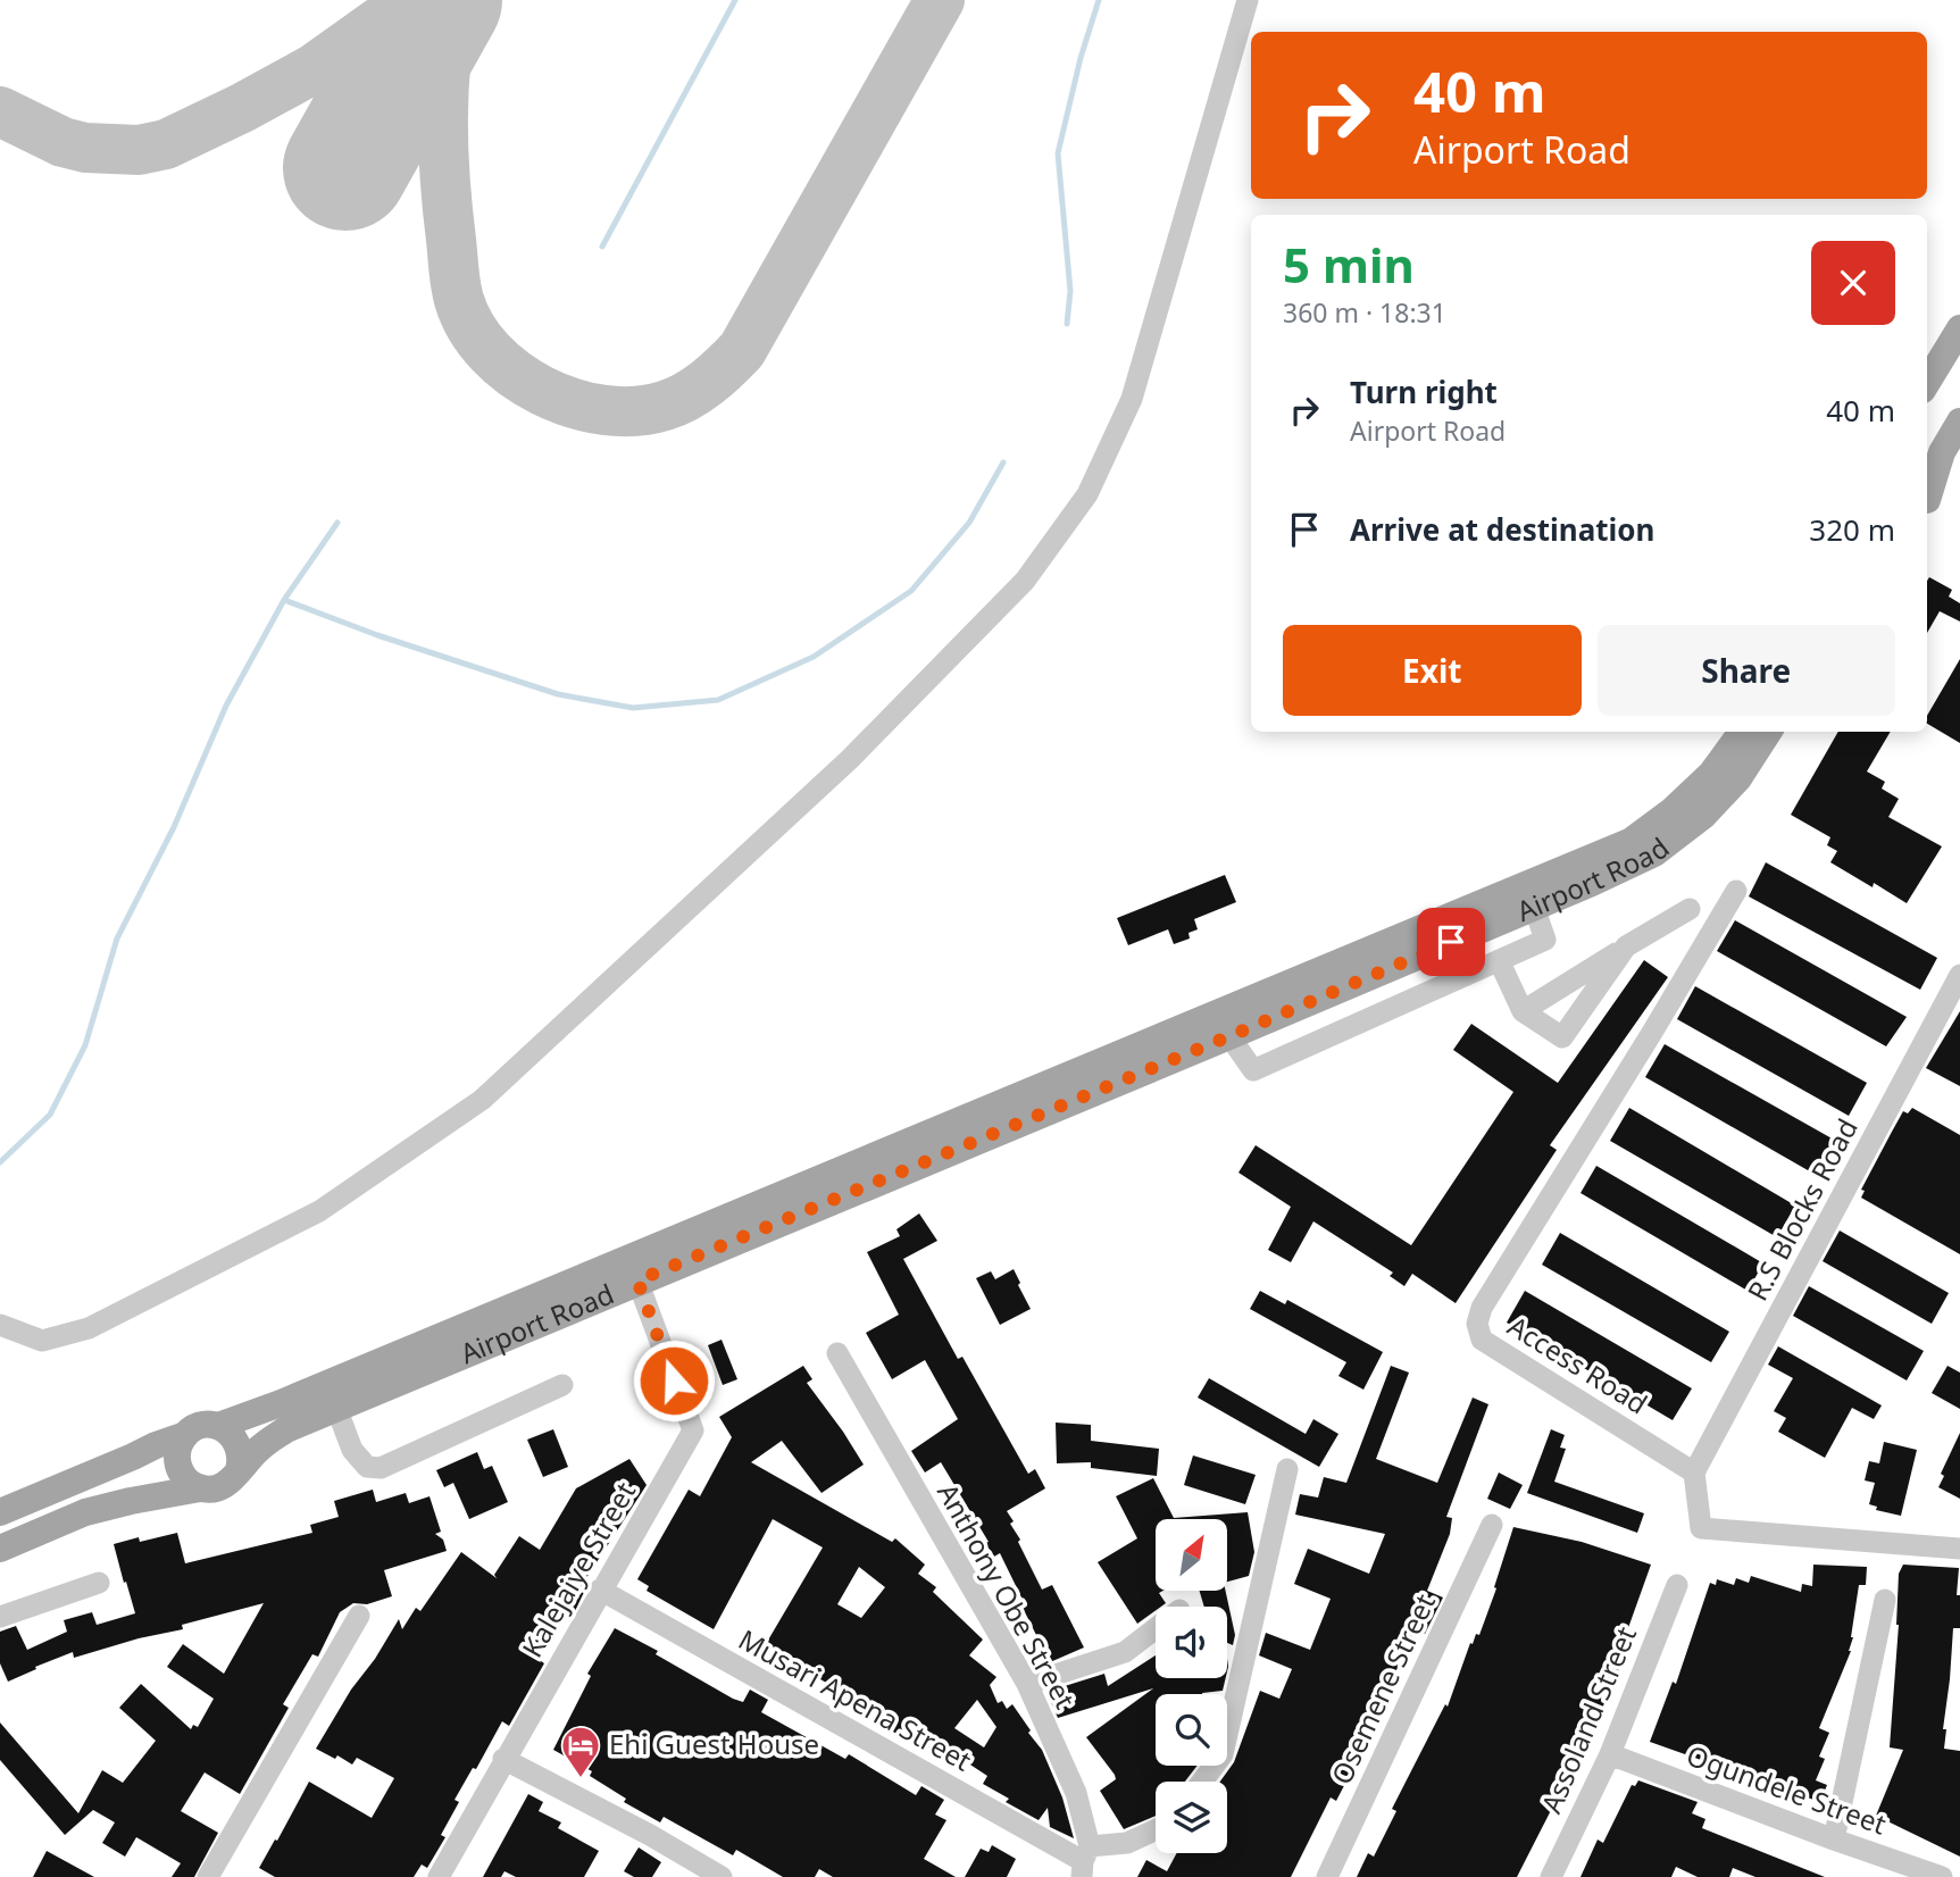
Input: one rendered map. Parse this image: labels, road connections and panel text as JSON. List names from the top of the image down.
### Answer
{
  "streets": {
    "main road": ["Airport Road"],
    "street": [
      "R.S Blocks Road",
      "Access Road",
      "Kalejaiye Street",
      "Anthony Obe Street",
      "Osemene Street",
      "Musari Apena Street",
      "Assoland Street",
      "Ogundele Street"
    ]
  },
  "crossings": [
    ["Airport Road", "Kalejaiye Street"],
    ["R.S Blocks Road", "Access Road"],
    ["Kalejaiye Street", "Musari Apena Street"],
    ["Anthony Obe Street", "Musari Apena Street"],
    ["Assoland Street", "Ogundele Street"]
  ],
  "places": {
    "hotel": ["Ehi Guest House"]
  },
  "north": "top right",
  "page": {
    "turn": ["40 m", "Airport Road"],
    "heading": ["5 min", "360 m · 18:31"],
    "list": [
      {
        "name": "Turn right",
        "note": "Airport Road",
        "value": "40 m"
      },
      {
        "name": "Arrive at destination",
        "value": "320 m"
      }
    ],
    "buttons": ["Exit", "Share"]
  }
}
